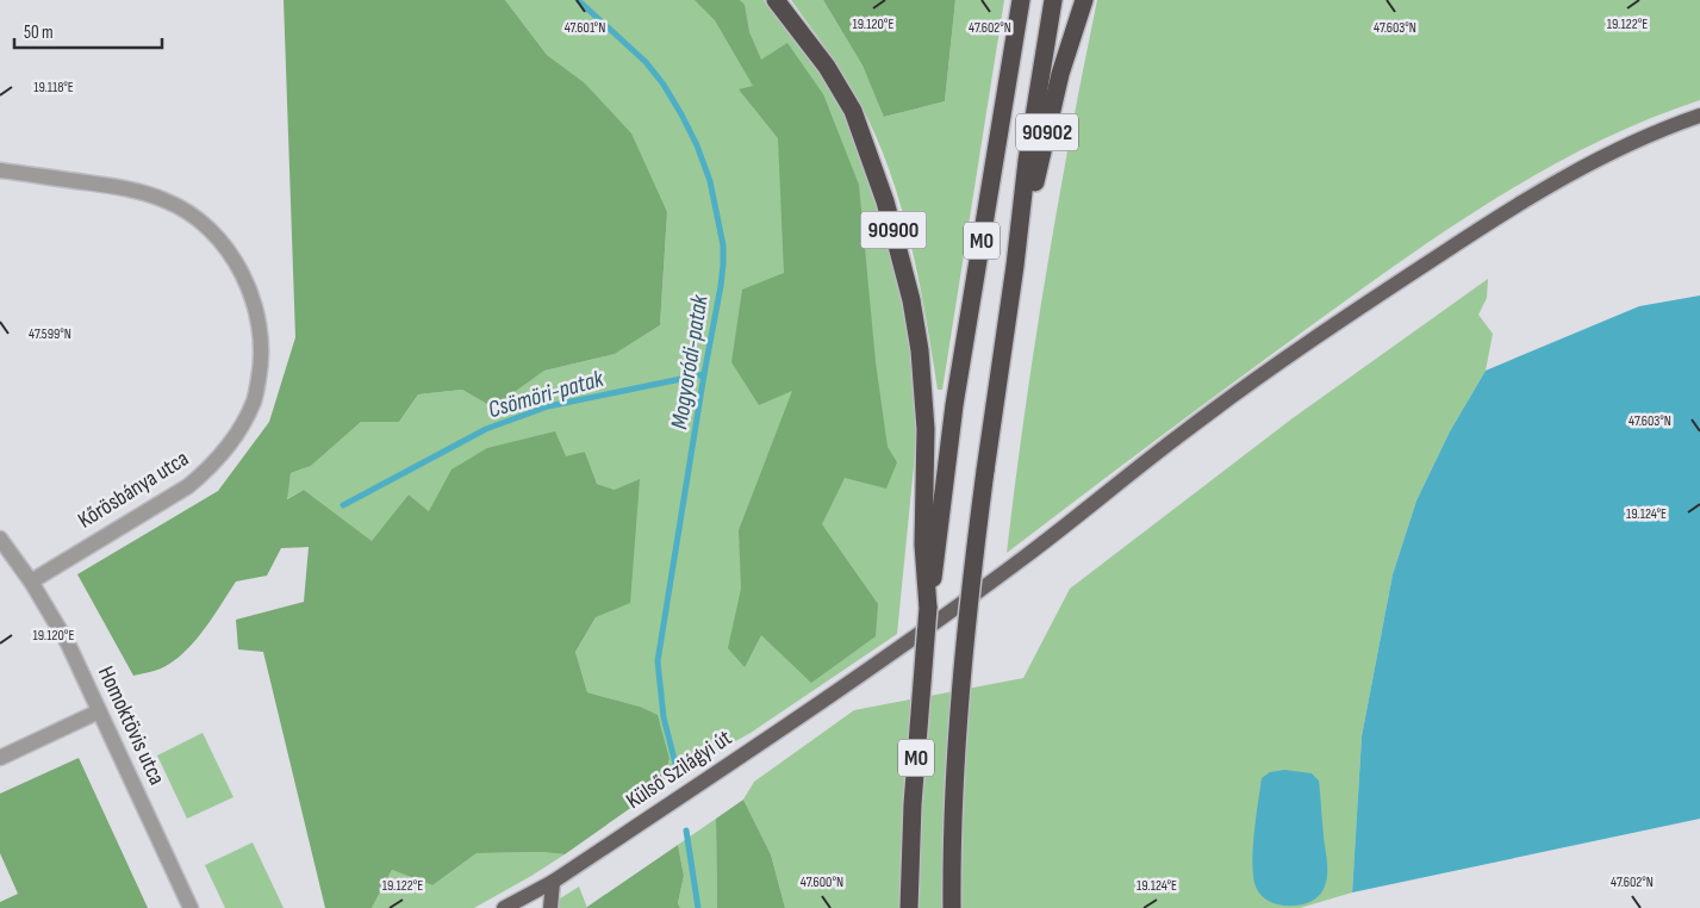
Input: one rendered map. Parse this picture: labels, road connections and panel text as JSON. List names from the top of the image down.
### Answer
{
  "streets": {
    "highway": ["90902", "90900", "M0"],
    "main road": ["Külső Szilágyi út"],
    "street": ["Kőrösbánya utca", "Homoktövis utca"]
  },
  "crossings": [
    ["90902", "M0"],
    ["90900", "M0"],
    ["Kőrösbánya utca", "Homoktövis utca"]
  ],
  "water": ["Mogyoródi-patak", "Csömöri-patak"],
  "scale_bar": "50 m",
  "coordinates": [
    "19.122°E",
    "19.120°E",
    "47.602°N",
    "47.603°N",
    "47.601°N",
    "19.118°E",
    "47.599°N",
    "19.124°E",
    "47.600°N"
  ]
}
